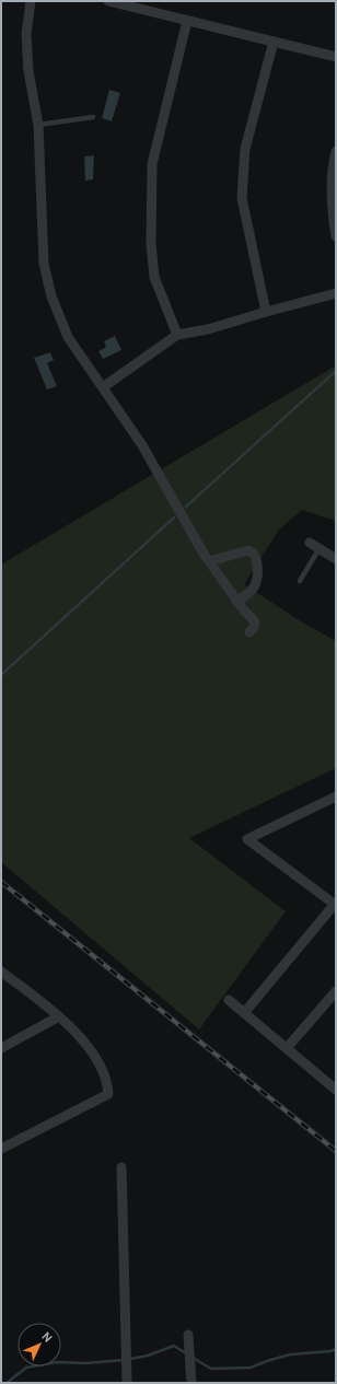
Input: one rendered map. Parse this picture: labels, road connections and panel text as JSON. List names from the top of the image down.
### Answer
{
  "north": "top right"
}
